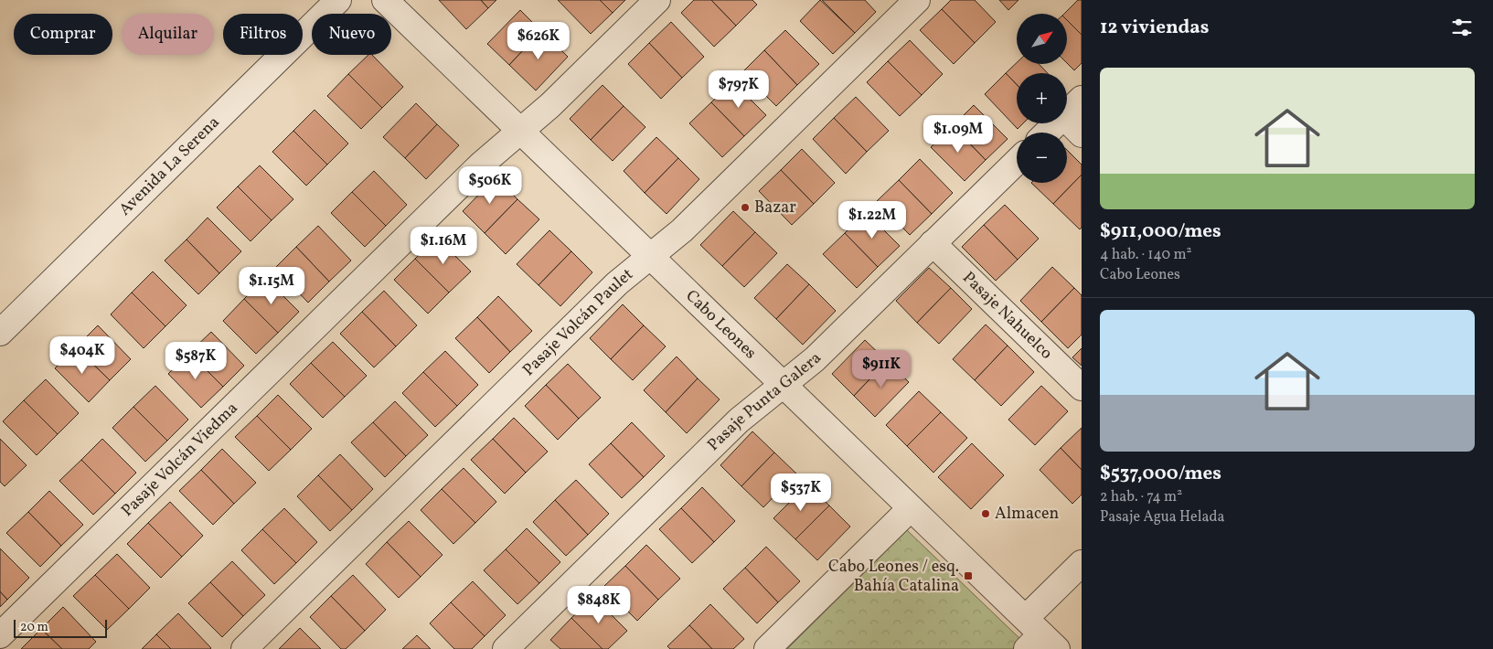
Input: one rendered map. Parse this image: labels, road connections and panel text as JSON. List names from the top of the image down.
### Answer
{
  "streets": {
    "street": [
      "Avenida La Serena",
      "Pasaje Nahuelco",
      "Pasaje Volcán Paulet",
      "Cabo Leones",
      "Pasaje Punta Galera",
      "Pasaje Volcán Viedma"
    ]
  },
  "crossings": [
    ["Pasaje Nahuelco", "Pasaje Punta Galera"],
    ["Pasaje Volcán Paulet", "Cabo Leones"],
    ["Cabo Leones", "Pasaje Punta Galera"],
    ["Cabo Leones", "Pasaje Volcán Viedma"]
  ],
  "places": {
    "other": ["Bazar", "Almacen"],
    "transit": ["Cabo Leones / esq. Bahía Catalina"]
  },
  "scale_bar": "20 m",
  "north": "top right",
  "page": {
    "heading": "12 viviendas",
    "map_buttons": ["+", "−"],
    "chip": [
      "Comprar",
      "Alquilar",
      "Filtros",
      "Nuevo"
    ],
    "price": [
      "$626K",
      "$797K",
      "$1.09M",
      "$506K",
      "$1.22M",
      "$1.16M",
      "$1.15M",
      "$404K",
      "$587K",
      "$911K",
      "$537K",
      "$848K"
    ],
    "list": [
      {
        "name": "$911,000/mes",
        "note": "4 hab. · 140 m² · Cabo Leones"
      },
      {
        "name": "$537,000/mes",
        "note": "2 hab. · 74 m² · Pasaje Agua Helada"
      }
    ],
    "scale": "20 m"
  }
}
